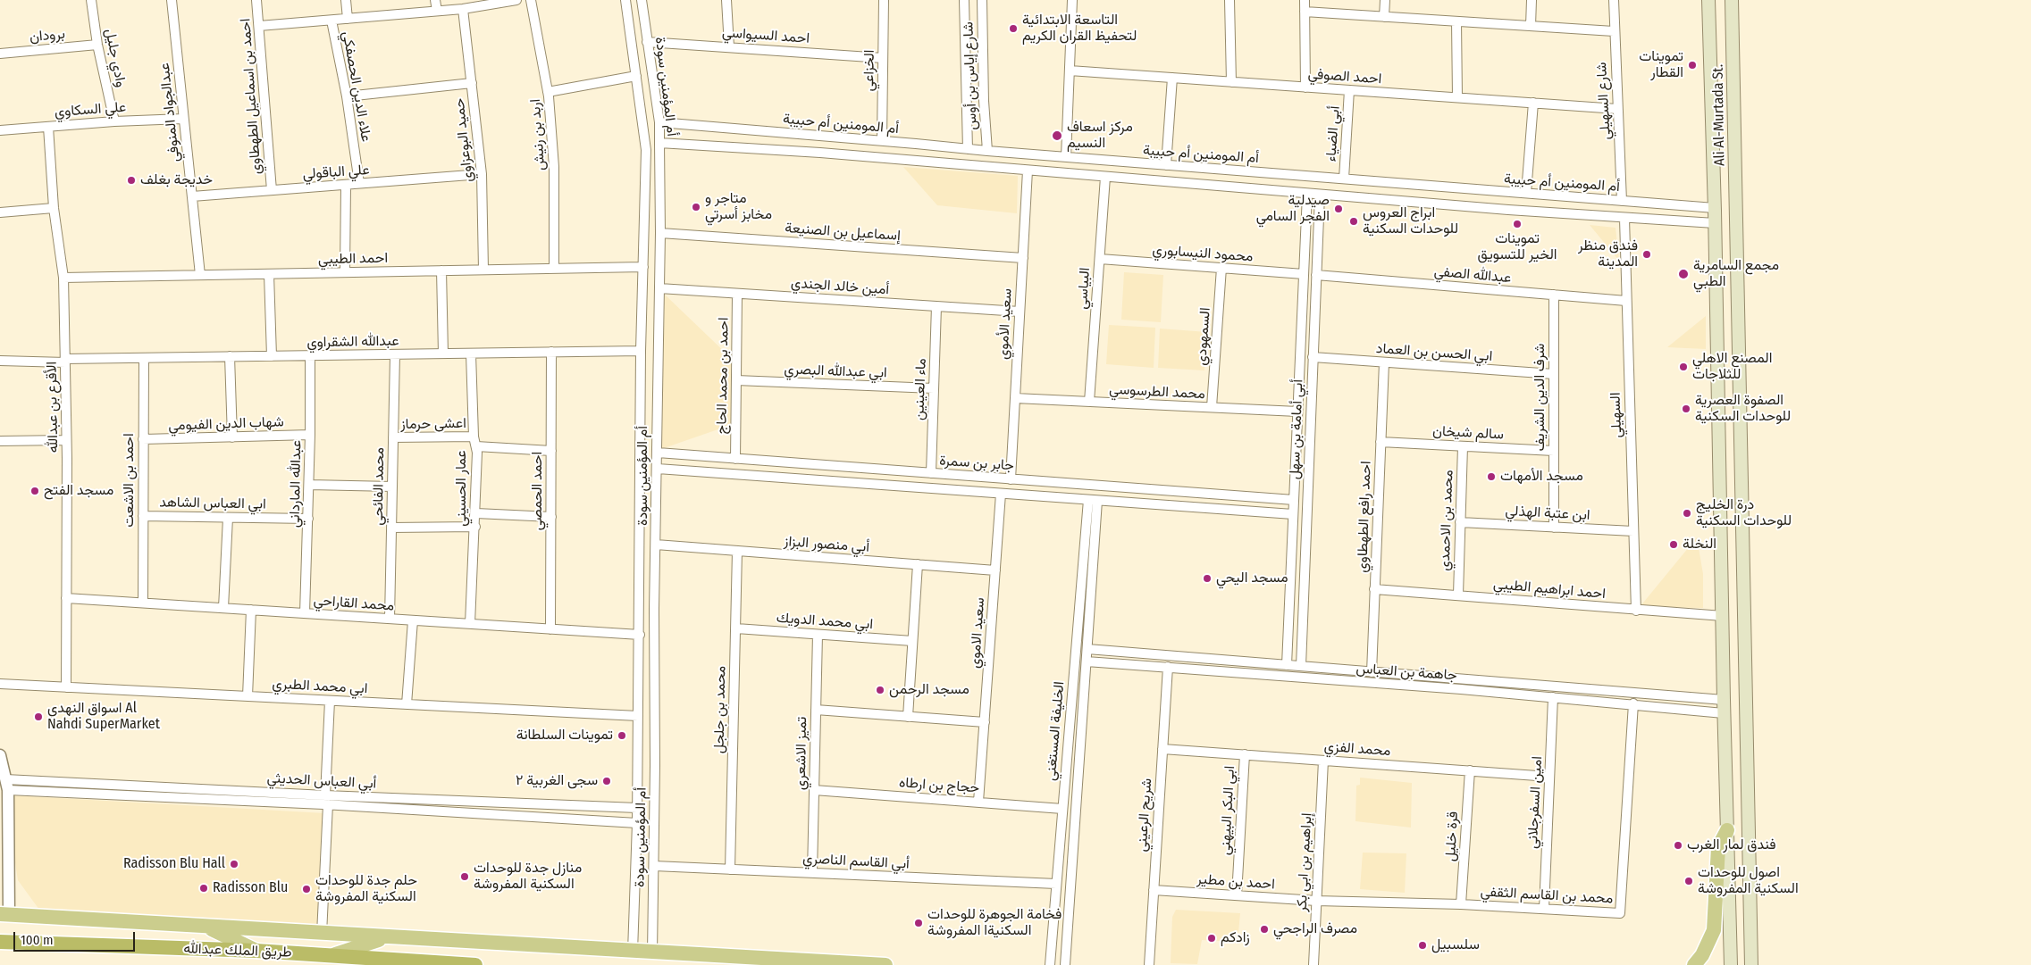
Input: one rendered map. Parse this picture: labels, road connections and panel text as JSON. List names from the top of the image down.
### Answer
{
  "streets": {
    "highway": ["طريق الملك عبدالله"],
    "main road": ["Ali Al-Murtada St."],
    "street": [
      "برودان",
      "احمد السيواسي",
      "وادي جليل",
      "الخزاعي",
      "شارع إياس بن أوس",
      "احمد الصوفي",
      "علاء الدين الحصفكي",
      "أم المؤمنين سودة",
      "احمد بن اسماعيل الطهطاوي",
      "شارع السهيلي",
      "علي السكاوي",
      "عبدالجواد المنوفي",
      "أم المومنين أم حبيبة",
      "أبي الضياء",
      "اربد بن رنيش",
      "حميد البوعزاوي",
      "علي الباقولي",
      "إسماعيل بن الصنيعة",
      "محمود النيسابوري",
      "احمد الطيبي",
      "عبدالله الصفي",
      "أمين خالد الجندي",
      "البياسي",
      "سعيد الأموي",
      "السمهودي",
      "عبدالله الشقراوي",
      "ابي الحسن بن العماد",
      "ابي عبدالله البصري",
      "احمد بن محمد الحاج",
      "ماء العينين",
      "محمد الطرسوسي",
      "شرف الدين الشريف",
      "الأقرع بن عبدالله",
      "السهيلي",
      "شهاب الدين الفيومي",
      "اعشى حرماز",
      "أبي أمامة بن سهل",
      "سالم شيخان",
      "جابر بن سمرة",
      "احمد بن الاشعت",
      "عبدالله المارداني",
      "محمد الفائحي",
      "عمار الحسيني",
      "احمد الحمصي",
      "ابي العباس الشاهد",
      "ابن عتبة الهذلي",
      "احمد رافع الطهطاوي",
      "محمد بن الاحمدي",
      "أبي منصور البزاز",
      "احمد ابراهيم الطيبي",
      "محمد القاراحي",
      "ابي محمد الدويك",
      "سعيد الاموي",
      "جاهمة بن العباس",
      "ابي محمد الطبري",
      "محمد بن جلجل",
      "الخليفة المستغني",
      "محمد الفزي",
      "تميز الاشعري",
      "أبي العباس الحديثي",
      "حجاج بن ارطاه",
      "امين السفرجلاني",
      "ابي البكر البيهني",
      "شريح الرعيني",
      "قرة خليل",
      "أبي القاسم الناصري",
      "إبراهيم بن ابي بكر",
      "احمد بن مطير",
      "محمد بن القاسم الثقفي"
    ]
  },
  "crossings": [
    ["برودان", "وادي جليل"],
    ["احمد السيواسي", "الخزاعي"],
    ["احمد السيواسي", "أم المؤمنين سودة"],
    ["وادي جليل", "علي السكاوي"],
    ["الخزاعي", "أم المومنين أم حبيبة"],
    ["شارع إياس بن أوس", "أم المومنين أم حبيبة"],
    ["احمد الصوفي", "شارع السهيلي"],
    ["احمد الصوفي", "أبي الضياء"],
    ["علاء الدين الحصفكي", "علي الباقولي"],
    ["أم المؤمنين سودة", "أم المومنين أم حبيبة"],
    ["أم المؤمنين سودة", "إسماعيل بن الصنيعة"],
    ["أم المؤمنين سودة", "احمد الطيبي"],
    ["أم المؤمنين سودة", "أمين خالد الجندي"],
    ["أم المؤمنين سودة", "عبدالله الشقراوي"],
    ["أم المؤمنين سودة", "جابر بن سمرة"],
    ["أم المؤمنين سودة", "أبي منصور البزاز"],
    ["أم المؤمنين سودة", "محمد القاراحي"],
    ["أم المؤمنين سودة", "ابي محمد الطبري"],
    ["أم المؤمنين سودة", "أبي العباس الحديثي"],
    ["أم المؤمنين سودة", "أبي القاسم الناصري"],
    ["احمد بن اسماعيل الطهطاوي", "علي الباقولي"],
    ["شارع السهيلي", "أم المومنين أم حبيبة"],
    ["علي السكاوي", "عبدالجواد المنوفي"],
    ["علي السكاوي", "الأقرع بن عبدالله"],
    ["عبدالجواد المنوفي", "علي الباقولي"],
    ["عبدالجواد المنوفي", "احمد الطيبي"],
    ["Ali Al-Murtada St.", "أم المومنين أم حبيبة"],
    ["Ali Al-Murtada St.", "احمد ابراهيم الطيبي"],
    ["Ali Al-Murtada St.", "جاهمة بن العباس"],
    ["أم المومنين أم حبيبة", "أبي الضياء"],
    ["أم المومنين أم حبيبة", "البياسي"],
    ["أم المومنين أم حبيبة", "سعيد الأموي"],
    ["أم المومنين أم حبيبة", "السهيلي"],
    ["أم المومنين أم حبيبة", "أبي أمامة بن سهل"],
    ["اربد بن رنيش", "احمد الطيبي"],
    ["حميد البوعزاوي", "علي الباقولي"],
    ["حميد البوعزاوي", "احمد الطيبي"],
    ["إسماعيل بن الصنيعة", "سعيد الأموي"],
    ["محمود النيسابوري", "البياسي"],
    ["محمود النيسابوري", "السمهودي"],
    ["محمود النيسابوري", "أبي أمامة بن سهل"],
    ["احمد الطيبي", "الأقرع بن عبدالله"],
    ["عبدالله الصفي", "شرف الدين الشريف"],
    ["عبدالله الصفي", "السهيلي"],
    ["عبدالله الصفي", "أبي أمامة بن سهل"],
    ["أمين خالد الجندي", "سعيد الأموي"],
    ["أمين خالد الجندي", "احمد بن محمد الحاج"],
    ["أمين خالد الجندي", "ماء العينين"],
    ["البياسي", "محمد الطرسوسي"],
    ["سعيد الأموي", "محمد الطرسوسي"],
    ["سعيد الأموي", "جابر بن سمرة"],
    ["السمهودي", "محمد الطرسوسي"],
    ["عبدالله الشقراوي", "الأقرع بن عبدالله"],
    ["عبدالله الشقراوي", "احمد بن الاشعت"],
    ["عبدالله الشقراوي", "عبدالله المارداني"],
    ["عبدالله الشقراوي", "محمد الفائحي"],
    ["عبدالله الشقراوي", "عمار الحسيني"],
    ["عبدالله الشقراوي", "احمد الحمصي"],
    ["ابي الحسن بن العماد", "شرف الدين الشريف"],
    ["ابي الحسن بن العماد", "أبي أمامة بن سهل"],
    ["ابي الحسن بن العماد", "احمد رافع الطهطاوي"],
    ["ابي عبدالله البصري", "احمد بن محمد الحاج"],
    ["ابي عبدالله البصري", "ماء العينين"],
    ["احمد بن محمد الحاج", "جابر بن سمرة"],
    ["ماء العينين", "جابر بن سمرة"],
    ["محمد الطرسوسي", "أبي أمامة بن سهل"],
    ["شرف الدين الشريف", "سالم شيخان"],
    ["شرف الدين الشريف", "ابن عتبة الهذلي"],
    ["الأقرع بن عبدالله", "محمد القاراحي"],
    ["الأقرع بن عبدالله", "ابي محمد الطبري"],
    ["السهيلي", "ابن عتبة الهذلي"],
    ["السهيلي", "احمد ابراهيم الطيبي"],
    ["شهاب الدين الفيومي", "احمد بن الاشعت"],
    ["شهاب الدين الفيومي", "عبدالله المارداني"],
    ["اعشى حرماز", "محمد الفائحي"],
    ["اعشى حرماز", "عمار الحسيني"],
    ["أبي أمامة بن سهل", "جابر بن سمرة"],
    ["أبي أمامة بن سهل", "جاهمة بن العباس"],
    ["سالم شيخان", "احمد رافع الطهطاوي"],
    ["سالم شيخان", "محمد بن الاحمدي"],
    ["جابر بن سمرة", "سعيد الاموي"],
    ["جابر بن سمرة", "الخليفة المستغني"],
    ["احمد بن الاشعت", "ابي العباس الشاهد"],
    ["احمد بن الاشعت", "محمد القاراحي"],
    ["عبدالله المارداني", "ابي العباس الشاهد"],
    ["عبدالله المارداني", "محمد القاراحي"],
    ["محمد الفائحي", "محمد القاراحي"],
    ["عمار الحسيني", "محمد القاراحي"],
    ["احمد الحمصي", "محمد القاراحي"],
    ["ابن عتبة الهذلي", "محمد بن الاحمدي"],
    ["احمد رافع الطهطاوي", "احمد ابراهيم الطيبي"],
    ["احمد رافع الطهطاوي", "جاهمة بن العباس"],
    ["محمد بن الاحمدي", "احمد ابراهيم الطيبي"],
    ["أبي منصور البزاز", "سعيد الاموي"],
    ["أبي منصور البزاز", "محمد بن جلجل"],
    ["ابي محمد الدويك", "محمد بن جلجل"],
    ["ابي محمد الدويك", "تميز الاشعري"],
    ["سعيد الاموي", "حجاج بن ارطاه"],
    ["جاهمة بن العباس", "الخليفة المستغني"],
    ["جاهمة بن العباس", "امين السفرجلاني"],
    ["جاهمة بن العباس", "شريح الرعيني"],
    ["جاهمة بن العباس", "محمد بن القاسم الثقفي"],
    ["محمد بن جلجل", "أبي القاسم الناصري"],
    ["الخليفة المستغني", "حجاج بن ارطاه"],
    ["الخليفة المستغني", "أبي القاسم الناصري"],
    ["محمد الفزي", "امين السفرجلاني"],
    ["محمد الفزي", "ابي البكر البيهني"],
    ["محمد الفزي", "شريح الرعيني"],
    ["محمد الفزي", "قرة خليل"],
    ["محمد الفزي", "إبراهيم بن ابي بكر"],
    ["تميز الاشعري", "حجاج بن ارطاه"],
    ["تميز الاشعري", "أبي القاسم الناصري"],
    ["امين السفرجلاني", "محمد بن القاسم الثقفي"],
    ["ابي البكر البيهني", "احمد بن مطير"],
    ["شريح الرعيني", "احمد بن مطير"],
    ["قرة خليل", "محمد بن القاسم الثقفي"],
    ["إبراهيم بن ابي بكر", "احمد بن مطير"],
    ["إبراهيم بن ابي بكر", "محمد بن القاسم الثقفي"],
    ["احمد بن مطير", "محمد بن القاسم الثقفي"]
  ],
  "places": [
    "التاسعة الابتدائية لتحفيظ القران الكريم",
    "تموينات القطار",
    "مركز اسعاف النسيم",
    "خديجة بغلف",
    "متاجر و مخابز أسرتي",
    "صيدلية الفجر السامي",
    "ابراج العروس للوحدات السكنية",
    "تموينات الخير للتسويق",
    "فندق منظر المدينة",
    "مجمع السامرية الطبي",
    "المصنع الاهلي للثلاجات",
    "الصفوة العصرية للوحدات السكنية",
    "مسجد الأمهات",
    "مسجد الفتح",
    "درة الخليج للوحدات السكنية",
    "النخلة",
    "مسجد اليحي",
    "مسجد الرحمن",
    "اسواق النهدي Al Nahdi SuperMarket",
    "تموينات السلطانة",
    "سجى الغربية ٢",
    "فندق لمار الغرب",
    "Radisson Blu Hall",
    "منازل جدة للوحدات السكنية المفروشة",
    "اصول للوحدات السكنية المفروشة",
    "Radisson Blu",
    "حلم جدة للوحدات السكنية المفروشة",
    "فخامة الجوهرة للوحدات السكنيةا المفروشة",
    "مصرف الراجحي",
    "زادكم",
    "سلسبيل"
  ],
  "scale_bar": "100 m"
}
